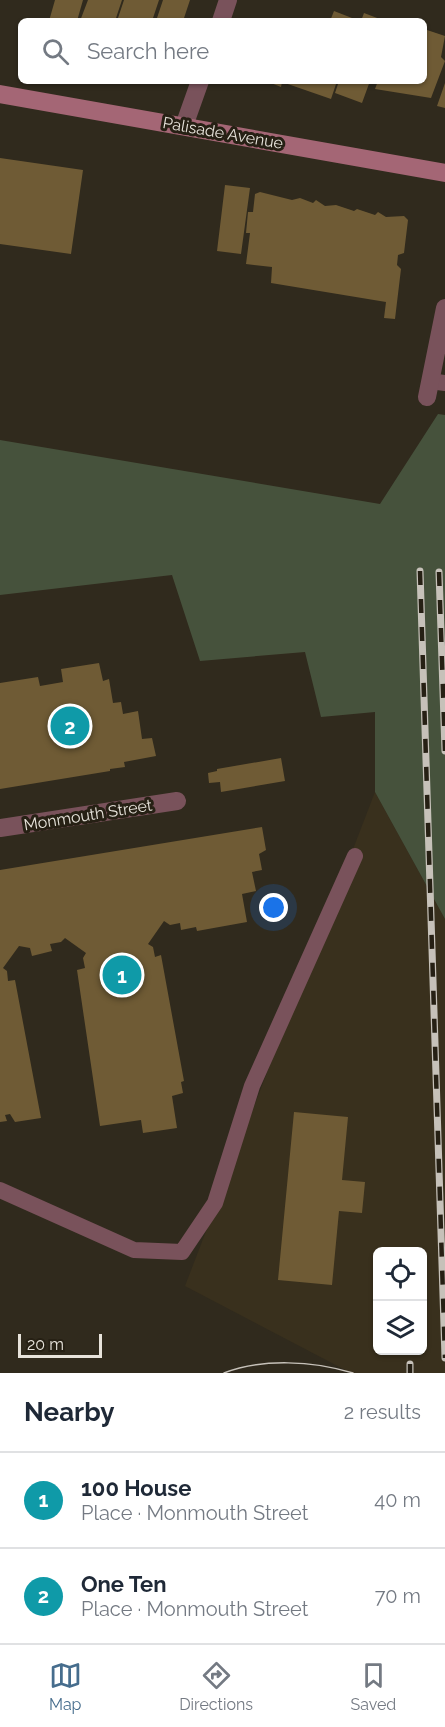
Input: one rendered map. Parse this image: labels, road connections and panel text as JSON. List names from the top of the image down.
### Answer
{
  "streets": {
    "main road": ["Palisade Avenue"],
    "street": ["Monmouth Street"]
  },
  "scale_bar": "20 m",
  "page": {
    "search": "Search here",
    "pins": ["2", "1"],
    "scale": "20 m",
    "heading": ["Nearby", "2 results"],
    "list": [
      {
        "mark": "1",
        "name": "100 House",
        "note": "Place · Monmouth Street",
        "value": "40 m"
      },
      {
        "mark": "2",
        "name": "One Ten",
        "note": "Place · Monmouth Street",
        "value": "70 m"
      }
    ],
    "nav": ["Map", "Directions", "Saved"]
  }
}
